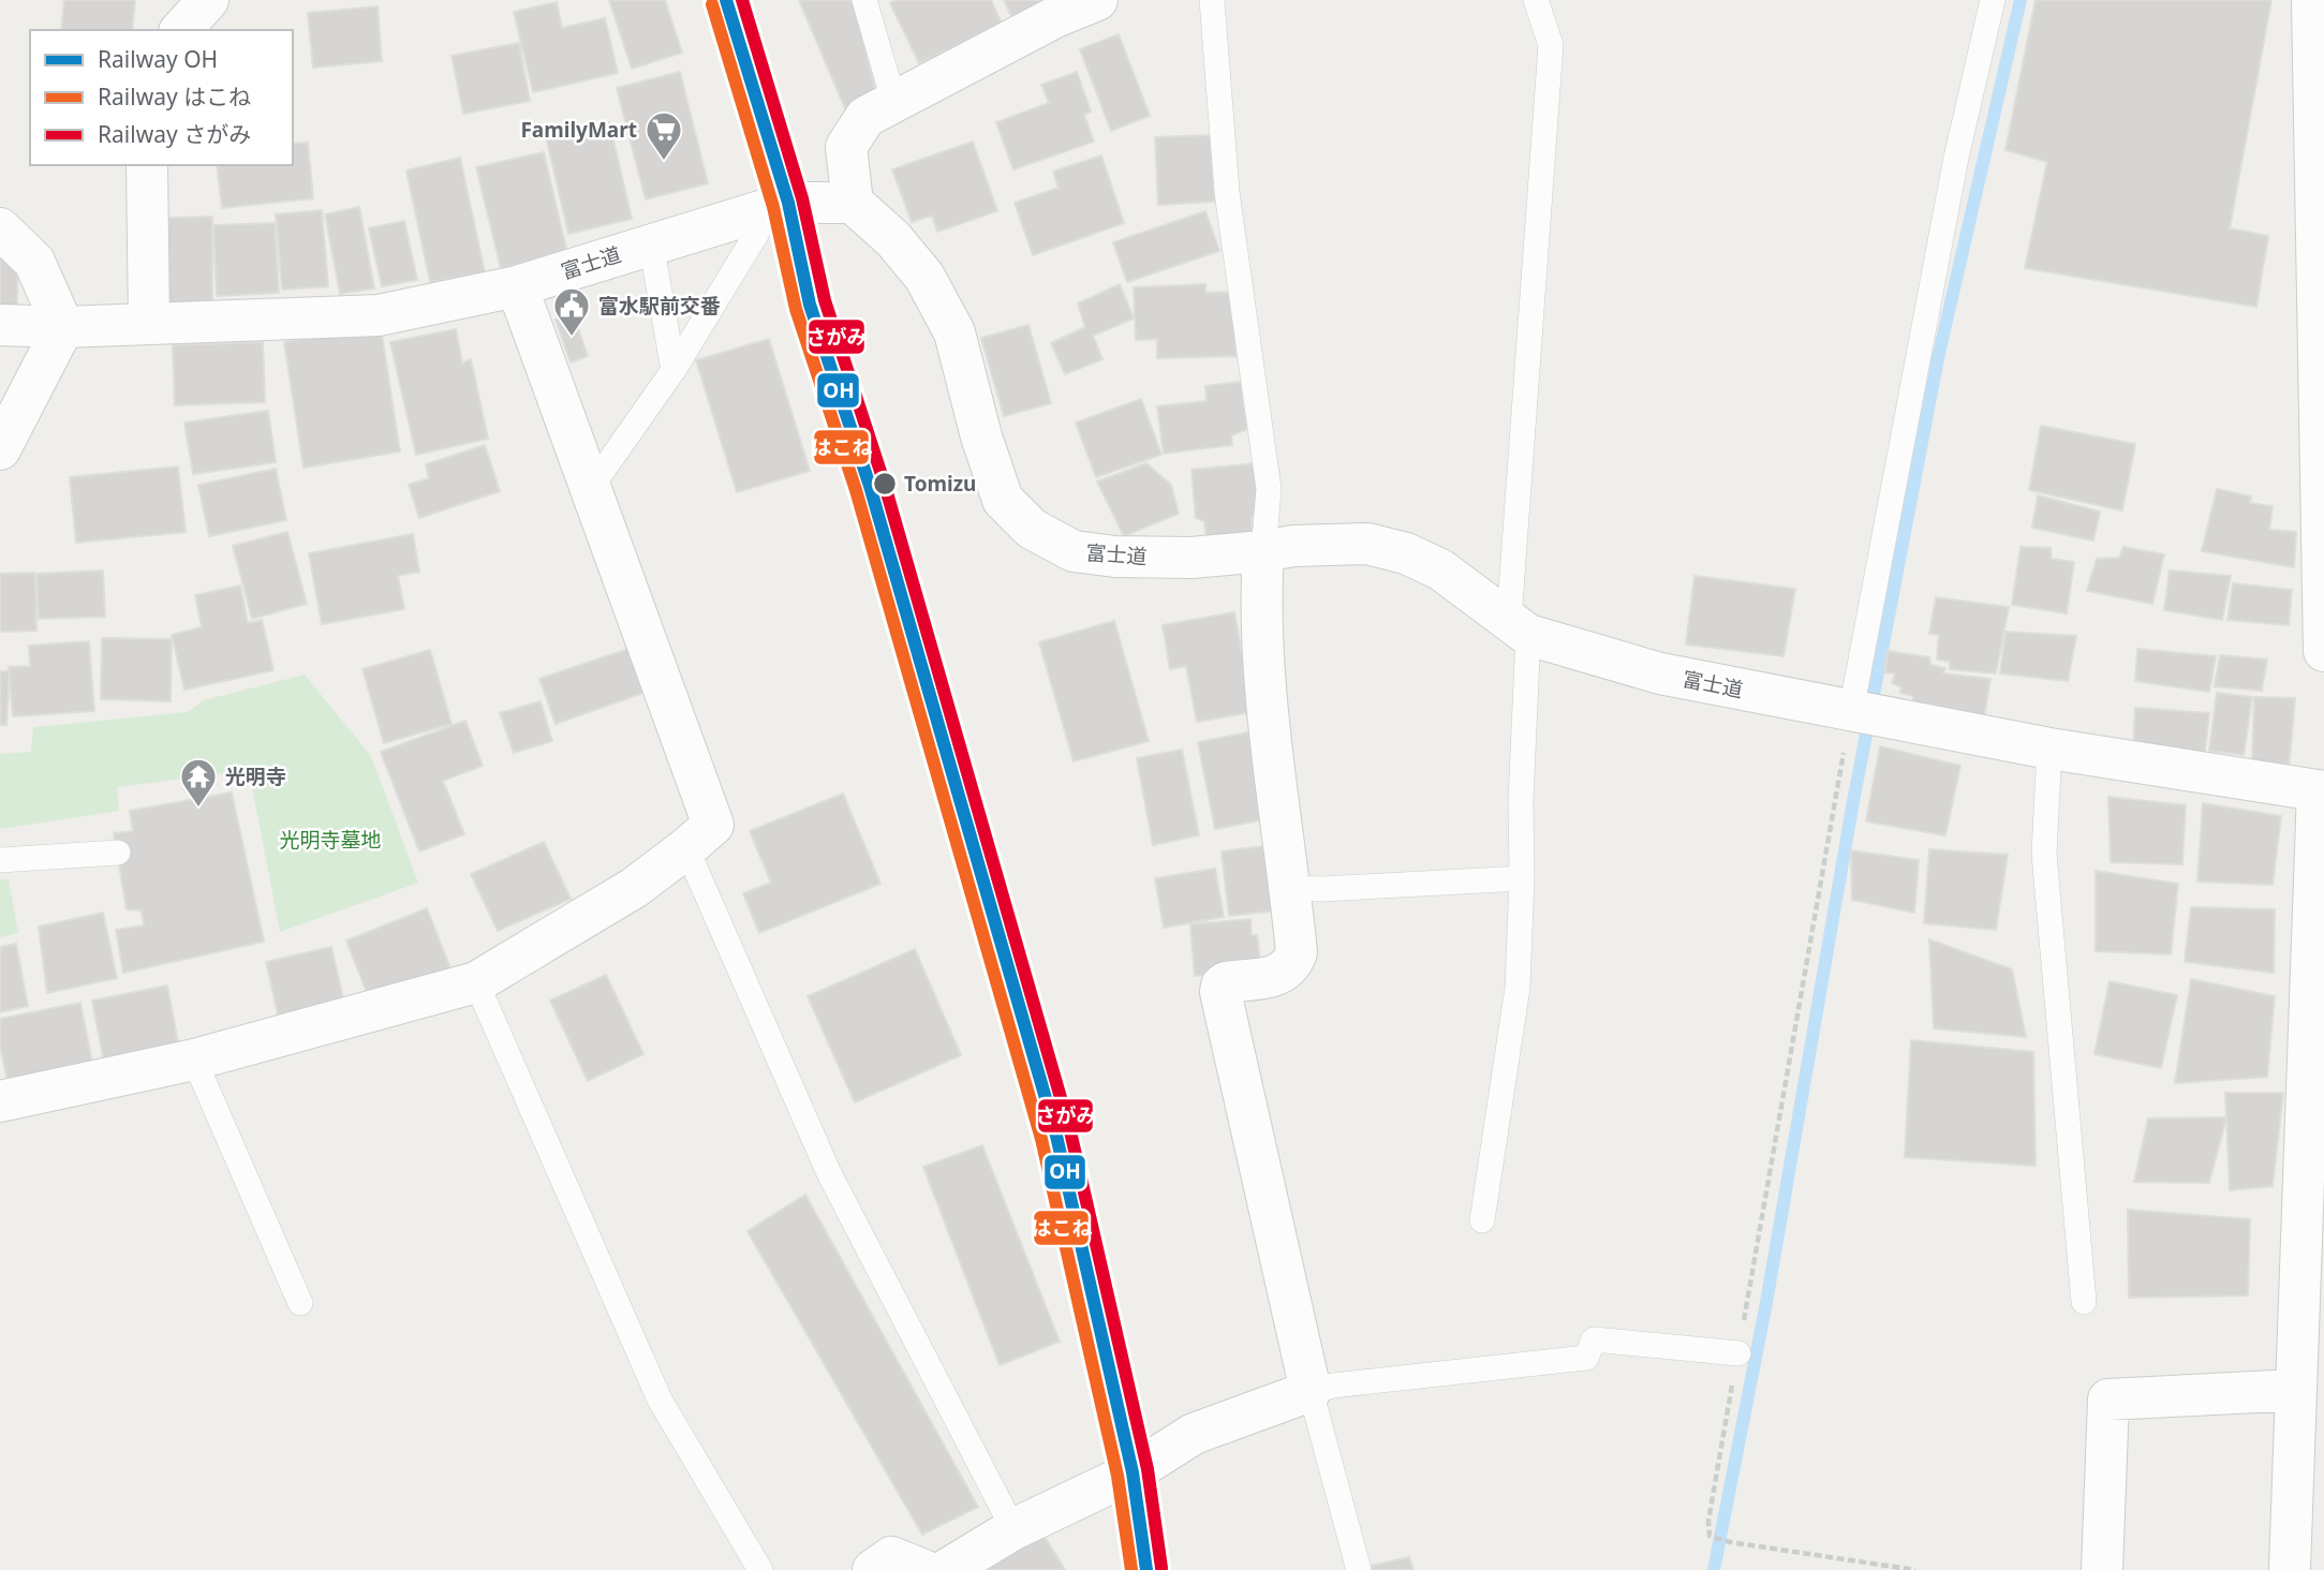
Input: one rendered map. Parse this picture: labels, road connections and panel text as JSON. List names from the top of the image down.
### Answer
{
  "streets": {
    "street": ["富士道"]
  },
  "parks": ["光明寺墓地"],
  "places": {
    "supermarket": ["FamilyMart"],
    "public building": ["富水駅前交番"],
    "other": ["Tomizu"],
    "temple": ["光明寺"]
  },
  "lines": ["rail line OH", "rail line さがみ", "rail line はこね"],
  "legend": ["Railway OH", "Railway はこね", "Railway さがみ"]
}
